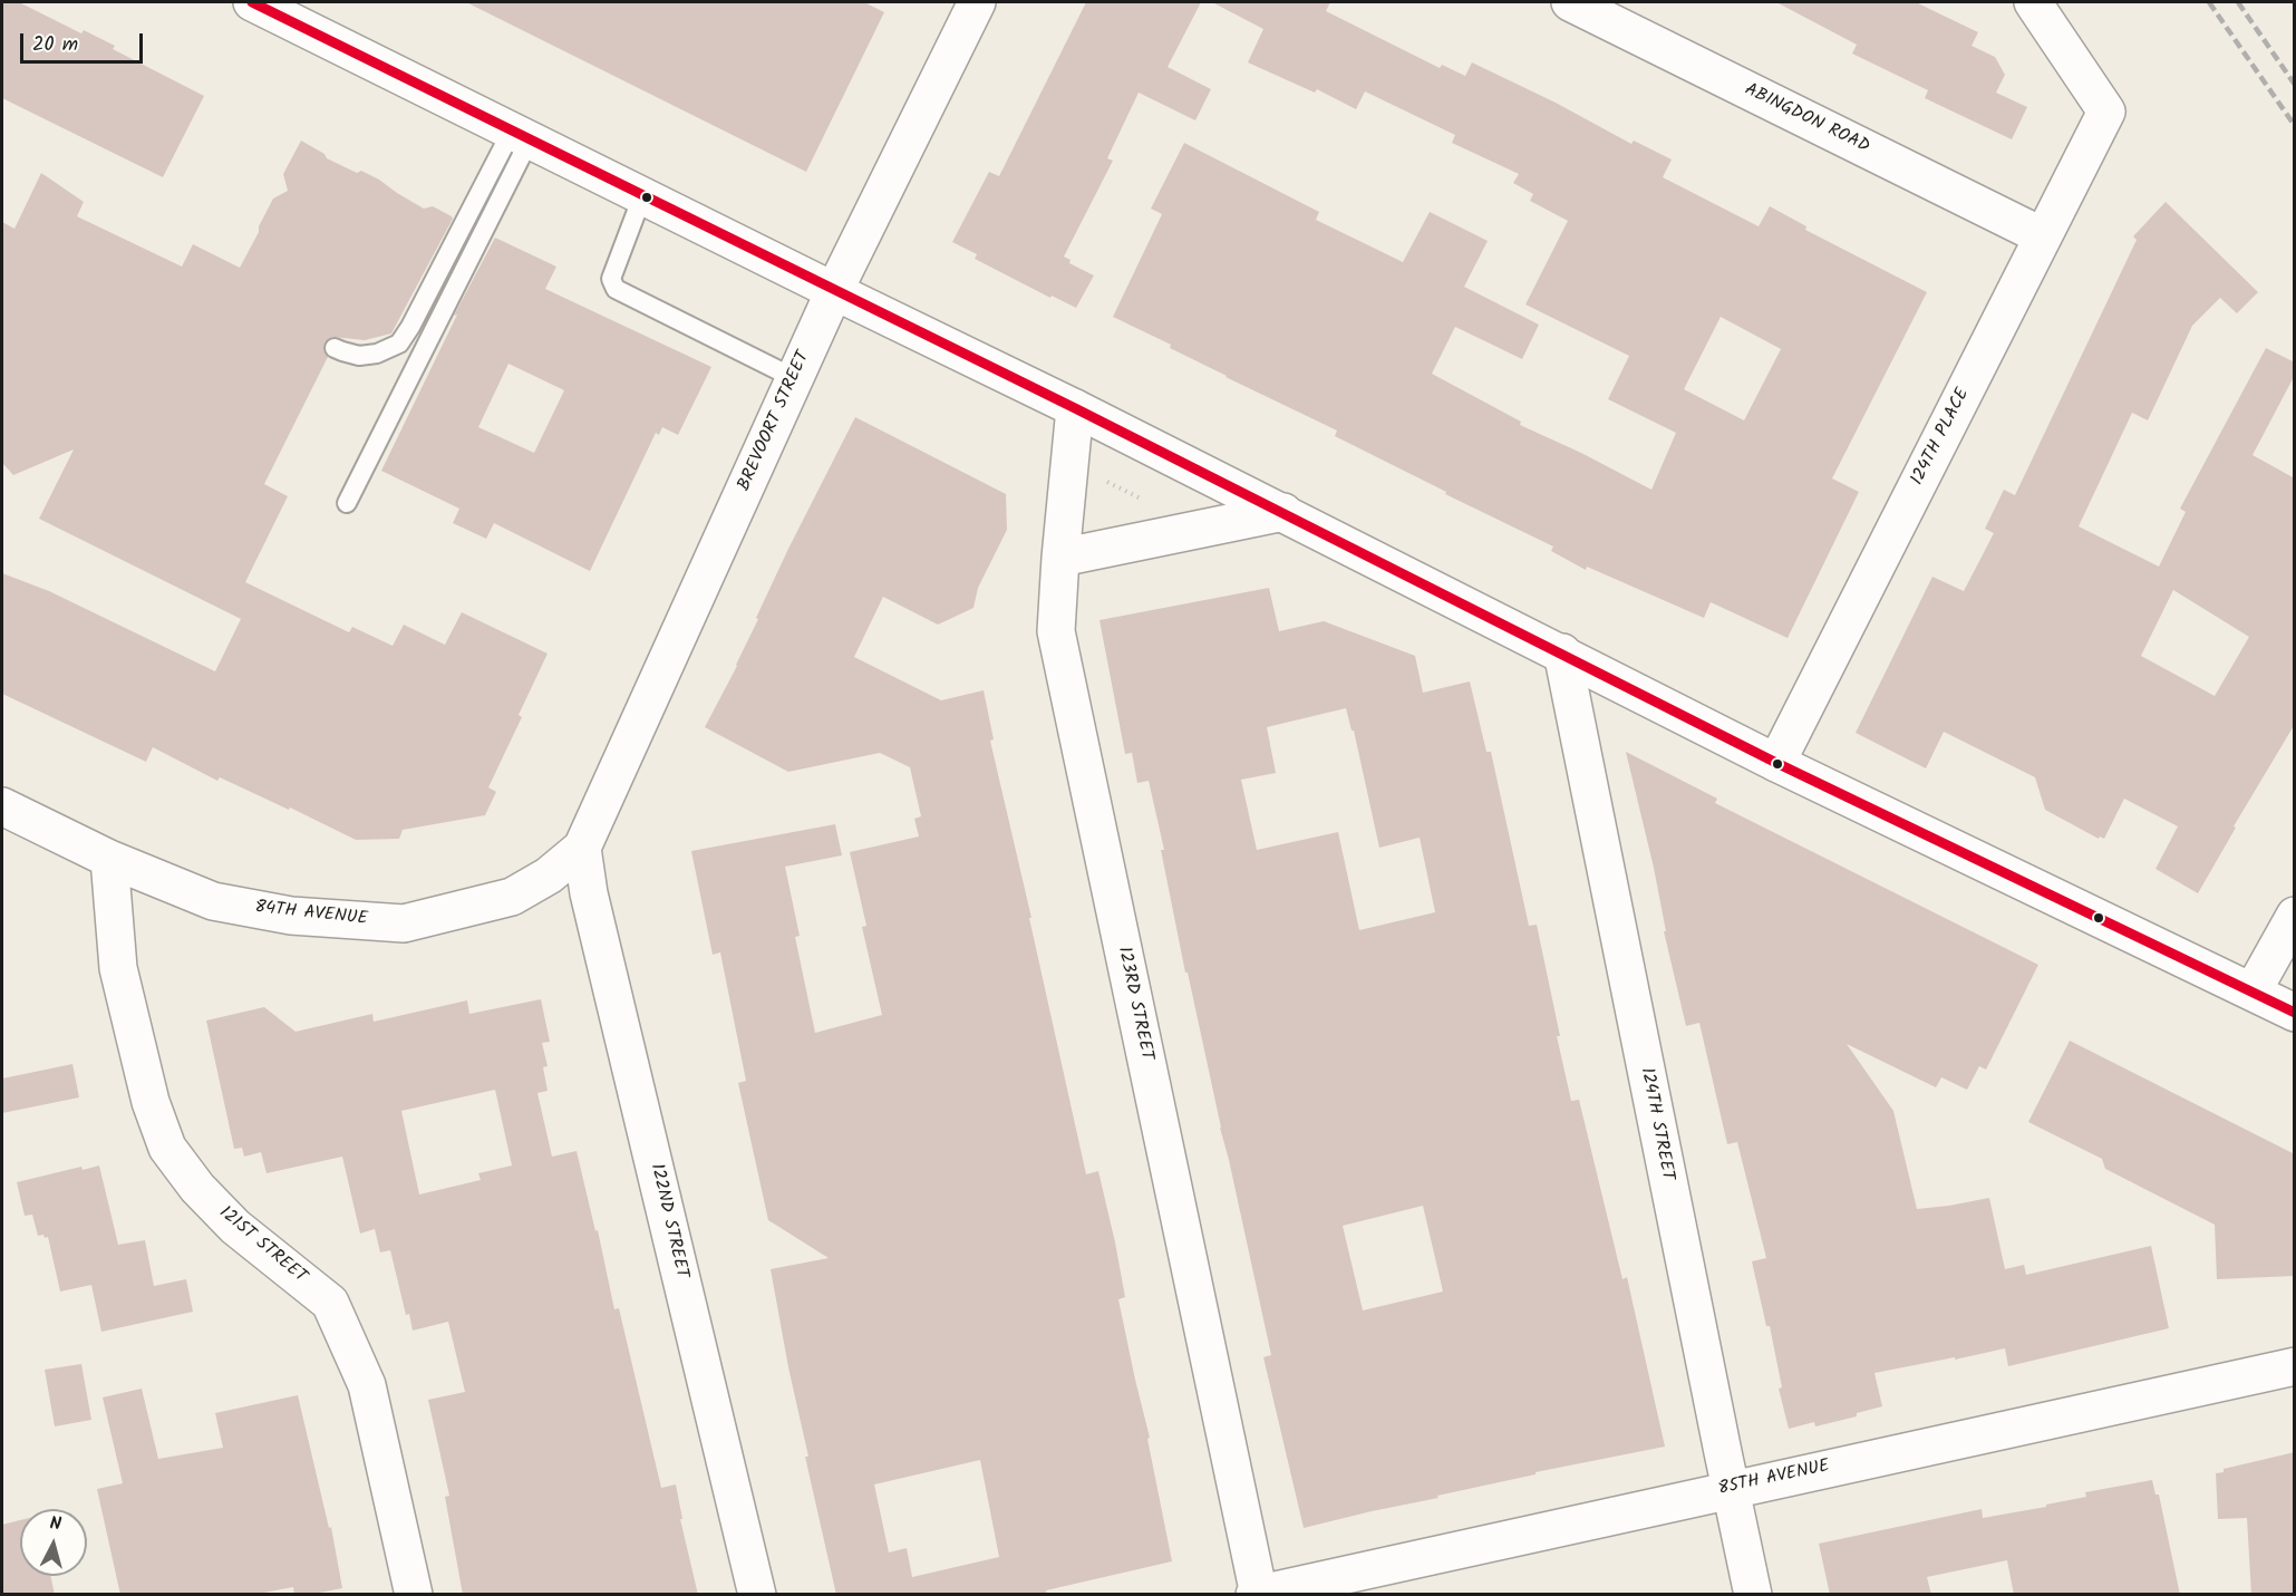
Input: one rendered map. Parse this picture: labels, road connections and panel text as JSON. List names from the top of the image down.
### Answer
{
  "streets": {
    "street": [
      "ABINGDON ROAD",
      "BREVOORT STREET",
      "124TH PLACE",
      "84TH AVENUE",
      "123RD STREET",
      "124TH STREET",
      "122ND STREET",
      "121ST STREET",
      "85TH AVENUE"
    ]
  },
  "crossings": [
    ["ABINGDON ROAD", "124TH PLACE"],
    ["BREVOORT STREET", "84TH AVENUE"],
    ["BREVOORT STREET", "122ND STREET"],
    ["84TH AVENUE", "122ND STREET"],
    ["84TH AVENUE", "121ST STREET"],
    ["123RD STREET", "85TH AVENUE"],
    ["124TH STREET", "85TH AVENUE"]
  ],
  "scale_bar": "20 m",
  "north": "top"
}
